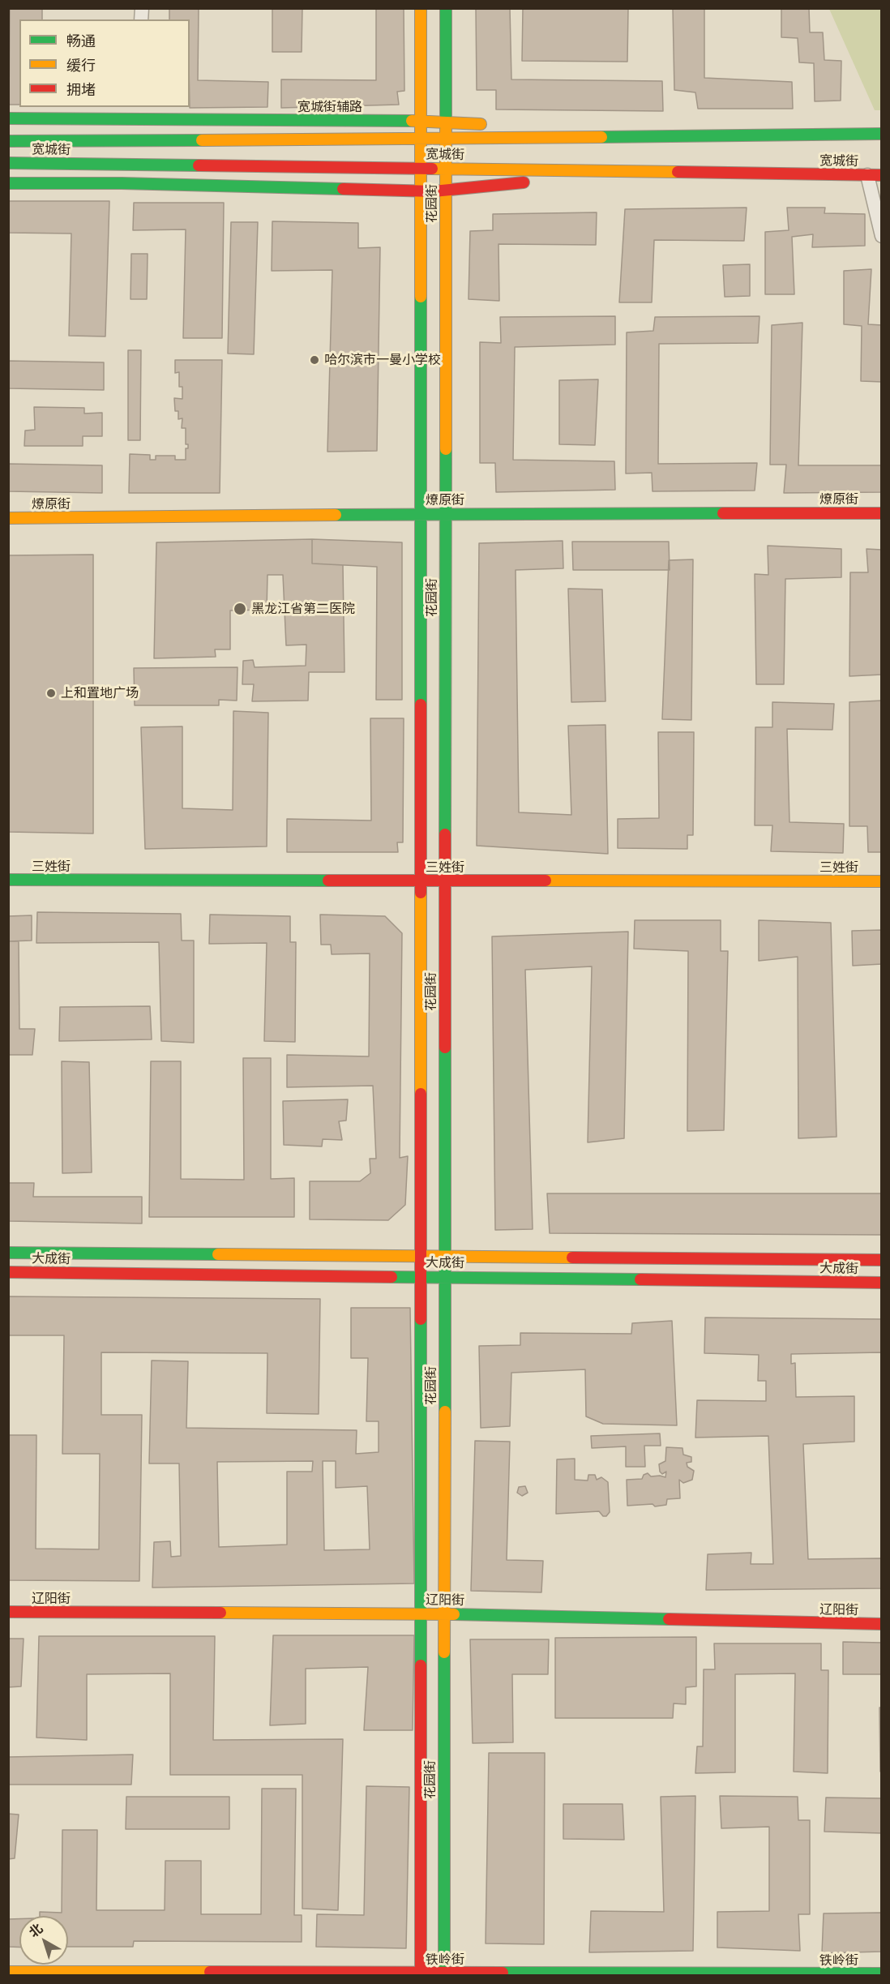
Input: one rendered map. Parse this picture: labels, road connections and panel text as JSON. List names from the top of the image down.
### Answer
{
  "streets": {
    "main road": [
      "宽城街辅路",
      "宽城街",
      "花园街",
      "燎原街",
      "三姓街",
      "大成街",
      "辽阳街",
      "铁岭街"
    ]
  },
  "crossings": [
    ["宽城街辅路", "花园街"],
    ["宽城街", "花园街"],
    ["花园街", "燎原街"],
    ["花园街", "三姓街"],
    ["花园街", "大成街"],
    ["花园街", "辽阳街"],
    ["花园街", "铁岭街"]
  ],
  "places": ["哈尔滨市一曼小学校", "黑龙江省第二医院", "上和置地广场"],
  "legend": ["畅通", "缓行", "拥堵"],
  "north": "top left"
}
